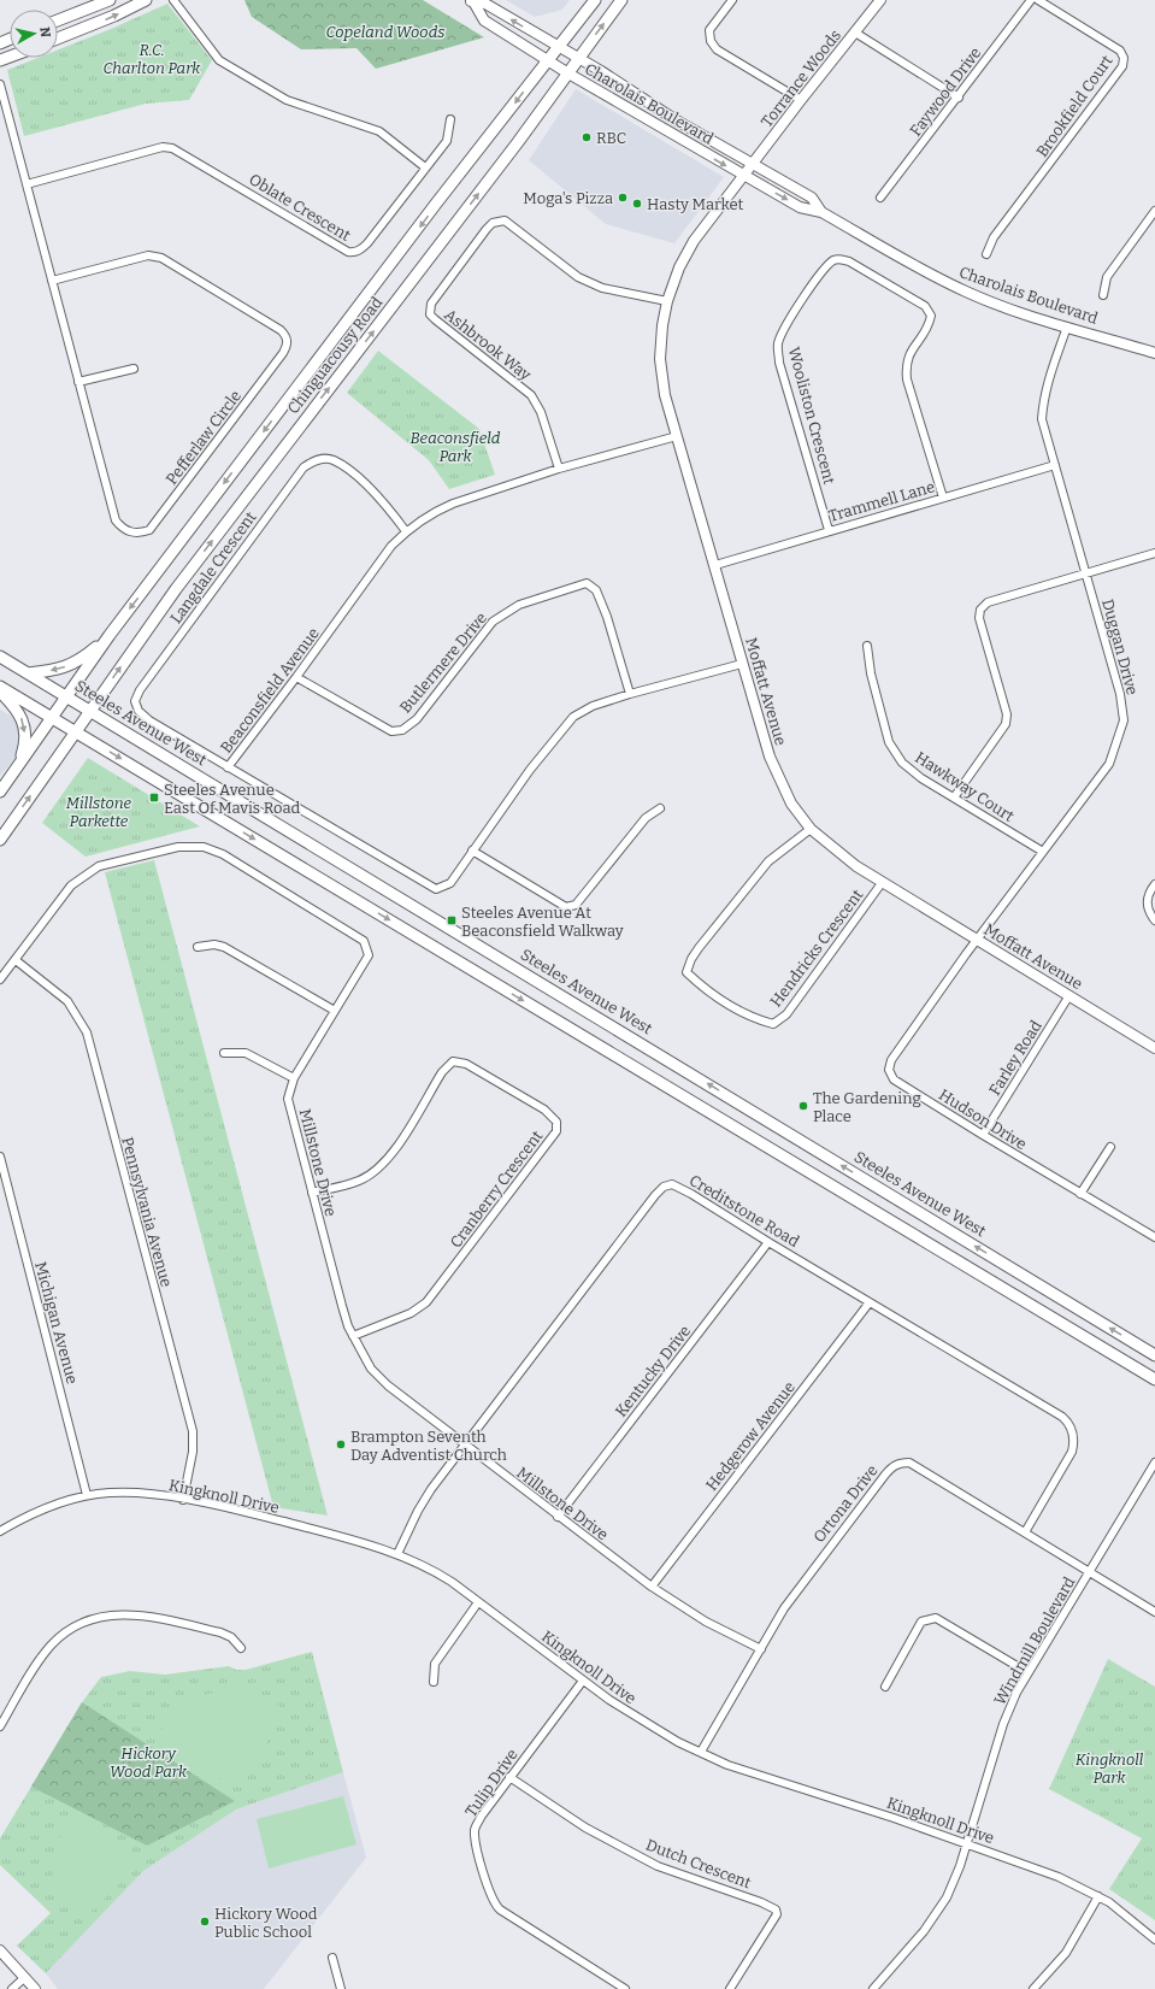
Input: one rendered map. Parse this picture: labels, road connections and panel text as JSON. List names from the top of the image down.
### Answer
{
  "streets": {
    "main road": ["Chinguacousy Road", "Steeles Avenue West"],
    "street": [
      "Torrance Woods",
      "Faywood Drive",
      "Charolais Boulevard",
      "Brookfield Court",
      "Oblate Crescent",
      "Ashbrook Way",
      "Wooliston Crescent",
      "Pefferlaw Circle",
      "Trammell Lane",
      "Langdale Crescent",
      "Duggan Drive",
      "Butlermere Drive",
      "Beaconsfield Avenue",
      "Moffatt Avenue",
      "Hawkway Court",
      "Hendricks Crescent",
      "Farley Road",
      "Hudson Drive",
      "Millstone Drive",
      "Cranberry Crescent",
      "Creditstone Road",
      "Pennsylvania Avenue",
      "Michigan Avenue",
      "Kentucky Drive",
      "Hedgerow Avenue",
      "Kingknoll Drive",
      "Ortona Drive",
      "Windmill Boulevard",
      "Tulip Drive",
      "Dutch Crescent"
    ]
  },
  "crossings": [
    ["Torrance Woods", "Charolais Boulevard"],
    ["Torrance Woods", "Moffatt Avenue"],
    ["Charolais Boulevard", "Chinguacousy Road"],
    ["Charolais Boulevard", "Duggan Drive"],
    ["Charolais Boulevard", "Moffatt Avenue"],
    ["Oblate Crescent", "Pefferlaw Circle"],
    ["Ashbrook Way", "Beaconsfield Avenue"],
    ["Ashbrook Way", "Moffatt Avenue"],
    ["Chinguacousy Road", "Steeles Avenue West"],
    ["Wooliston Crescent", "Trammell Lane"],
    ["Trammell Lane", "Duggan Drive"],
    ["Trammell Lane", "Moffatt Avenue"],
    ["Langdale Crescent", "Beaconsfield Avenue"],
    ["Duggan Drive", "Moffatt Avenue"],
    ["Duggan Drive", "Hawkway Court"],
    ["Duggan Drive", "Hudson Drive"],
    ["Butlermere Drive", "Beaconsfield Avenue"],
    ["Beaconsfield Avenue", "Moffatt Avenue"],
    ["Moffatt Avenue", "Hendricks Crescent"],
    ["Moffatt Avenue", "Farley Road"],
    ["Moffatt Avenue", "Hudson Drive"],
    ["Farley Road", "Hudson Drive"],
    ["Millstone Drive", "Cranberry Crescent"],
    ["Millstone Drive", "Creditstone Road"],
    ["Millstone Drive", "Pennsylvania Avenue"],
    ["Millstone Drive", "Kentucky Drive"],
    ["Millstone Drive", "Hedgerow Avenue"],
    ["Millstone Drive", "Ortona Drive"],
    ["Creditstone Road", "Kentucky Drive"],
    ["Creditstone Road", "Hedgerow Avenue"],
    ["Creditstone Road", "Kingknoll Drive"],
    ["Creditstone Road", "Ortona Drive"],
    ["Pennsylvania Avenue", "Kingknoll Drive"],
    ["Michigan Avenue", "Kingknoll Drive"],
    ["Kingknoll Drive", "Ortona Drive"],
    ["Kingknoll Drive", "Windmill Boulevard"],
    ["Kingknoll Drive", "Tulip Drive"],
    ["Ortona Drive", "Windmill Boulevard"],
    ["Tulip Drive", "Dutch Crescent"]
  ],
  "parks": [
    "Copeland Woods",
    "R.C. Charlton Park",
    "Beaconsfield Park",
    "Millstone Parkette",
    "Hickory Wood Park",
    "Kingknoll Park"
  ],
  "places": {
    "other": [
      "RBC",
      "Moga's Pizza",
      "Hasty Market",
      "The Gardening Place",
      "Brampton Seventh Day Adventist Church",
      "Hickory Wood Public School"
    ],
    "transit": ["Steeles Avenue East Of Mavis Road", "Steeles Avenue At Beaconsfield Walkway"]
  },
  "north": "right"
}
